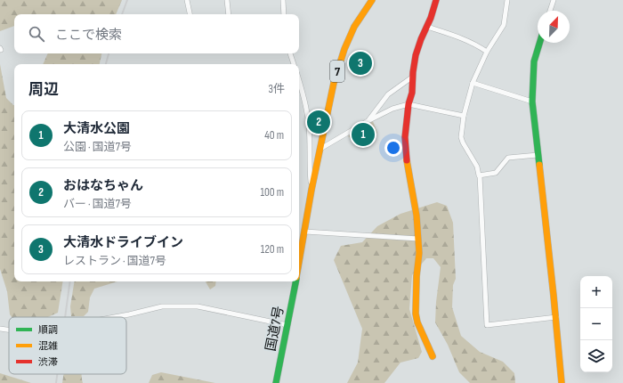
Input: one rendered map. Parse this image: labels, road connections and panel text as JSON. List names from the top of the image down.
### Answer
{
  "streets": {
    "main road": ["7", "国道7号"]
  },
  "legend": ["順調", "混雑", "渋滞"],
  "north": "top right",
  "page": {
    "search": "ここで検索",
    "pins": ["3", "2", "1"],
    "heading": ["周辺", "3件"],
    "list": [
      {
        "mark": "1",
        "name": "大清水公園",
        "note": "公園 · 国道7号",
        "value": "40 m"
      },
      {
        "mark": "2",
        "name": "おはなちゃん",
        "note": "バー · 国道7号",
        "value": "100 m"
      },
      {
        "mark": "3",
        "name": "大清水ドライブイン",
        "note": "レストラン · 国道7号",
        "value": "120 m"
      }
    ],
    "map_buttons": ["+", "−"]
  }
}
